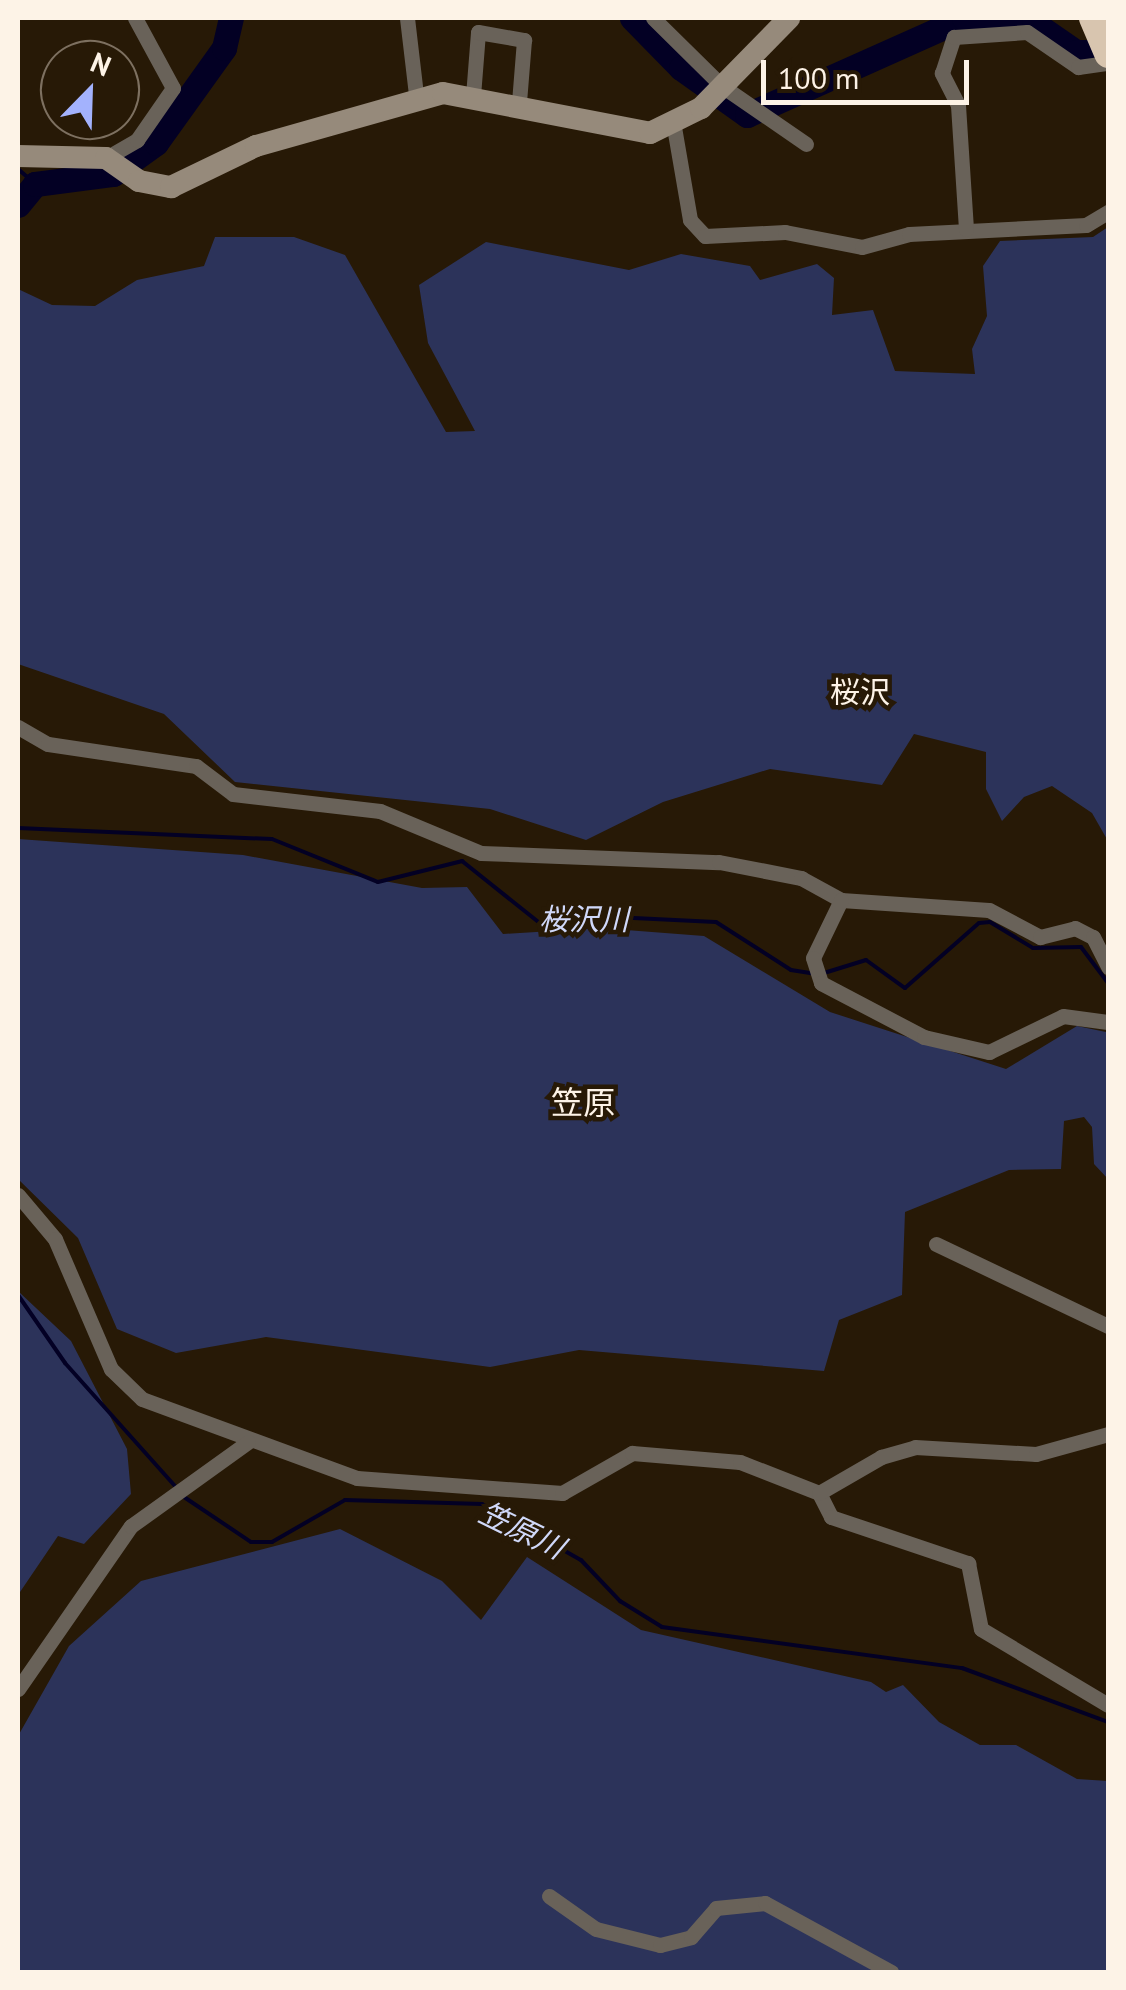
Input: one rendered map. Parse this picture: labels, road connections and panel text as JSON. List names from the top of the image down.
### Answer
{
  "districts": ["桜沢", "笠原"],
  "water": ["桜沢川", "笠原川"],
  "scale_bar": "100 m",
  "north": "top right"
}
